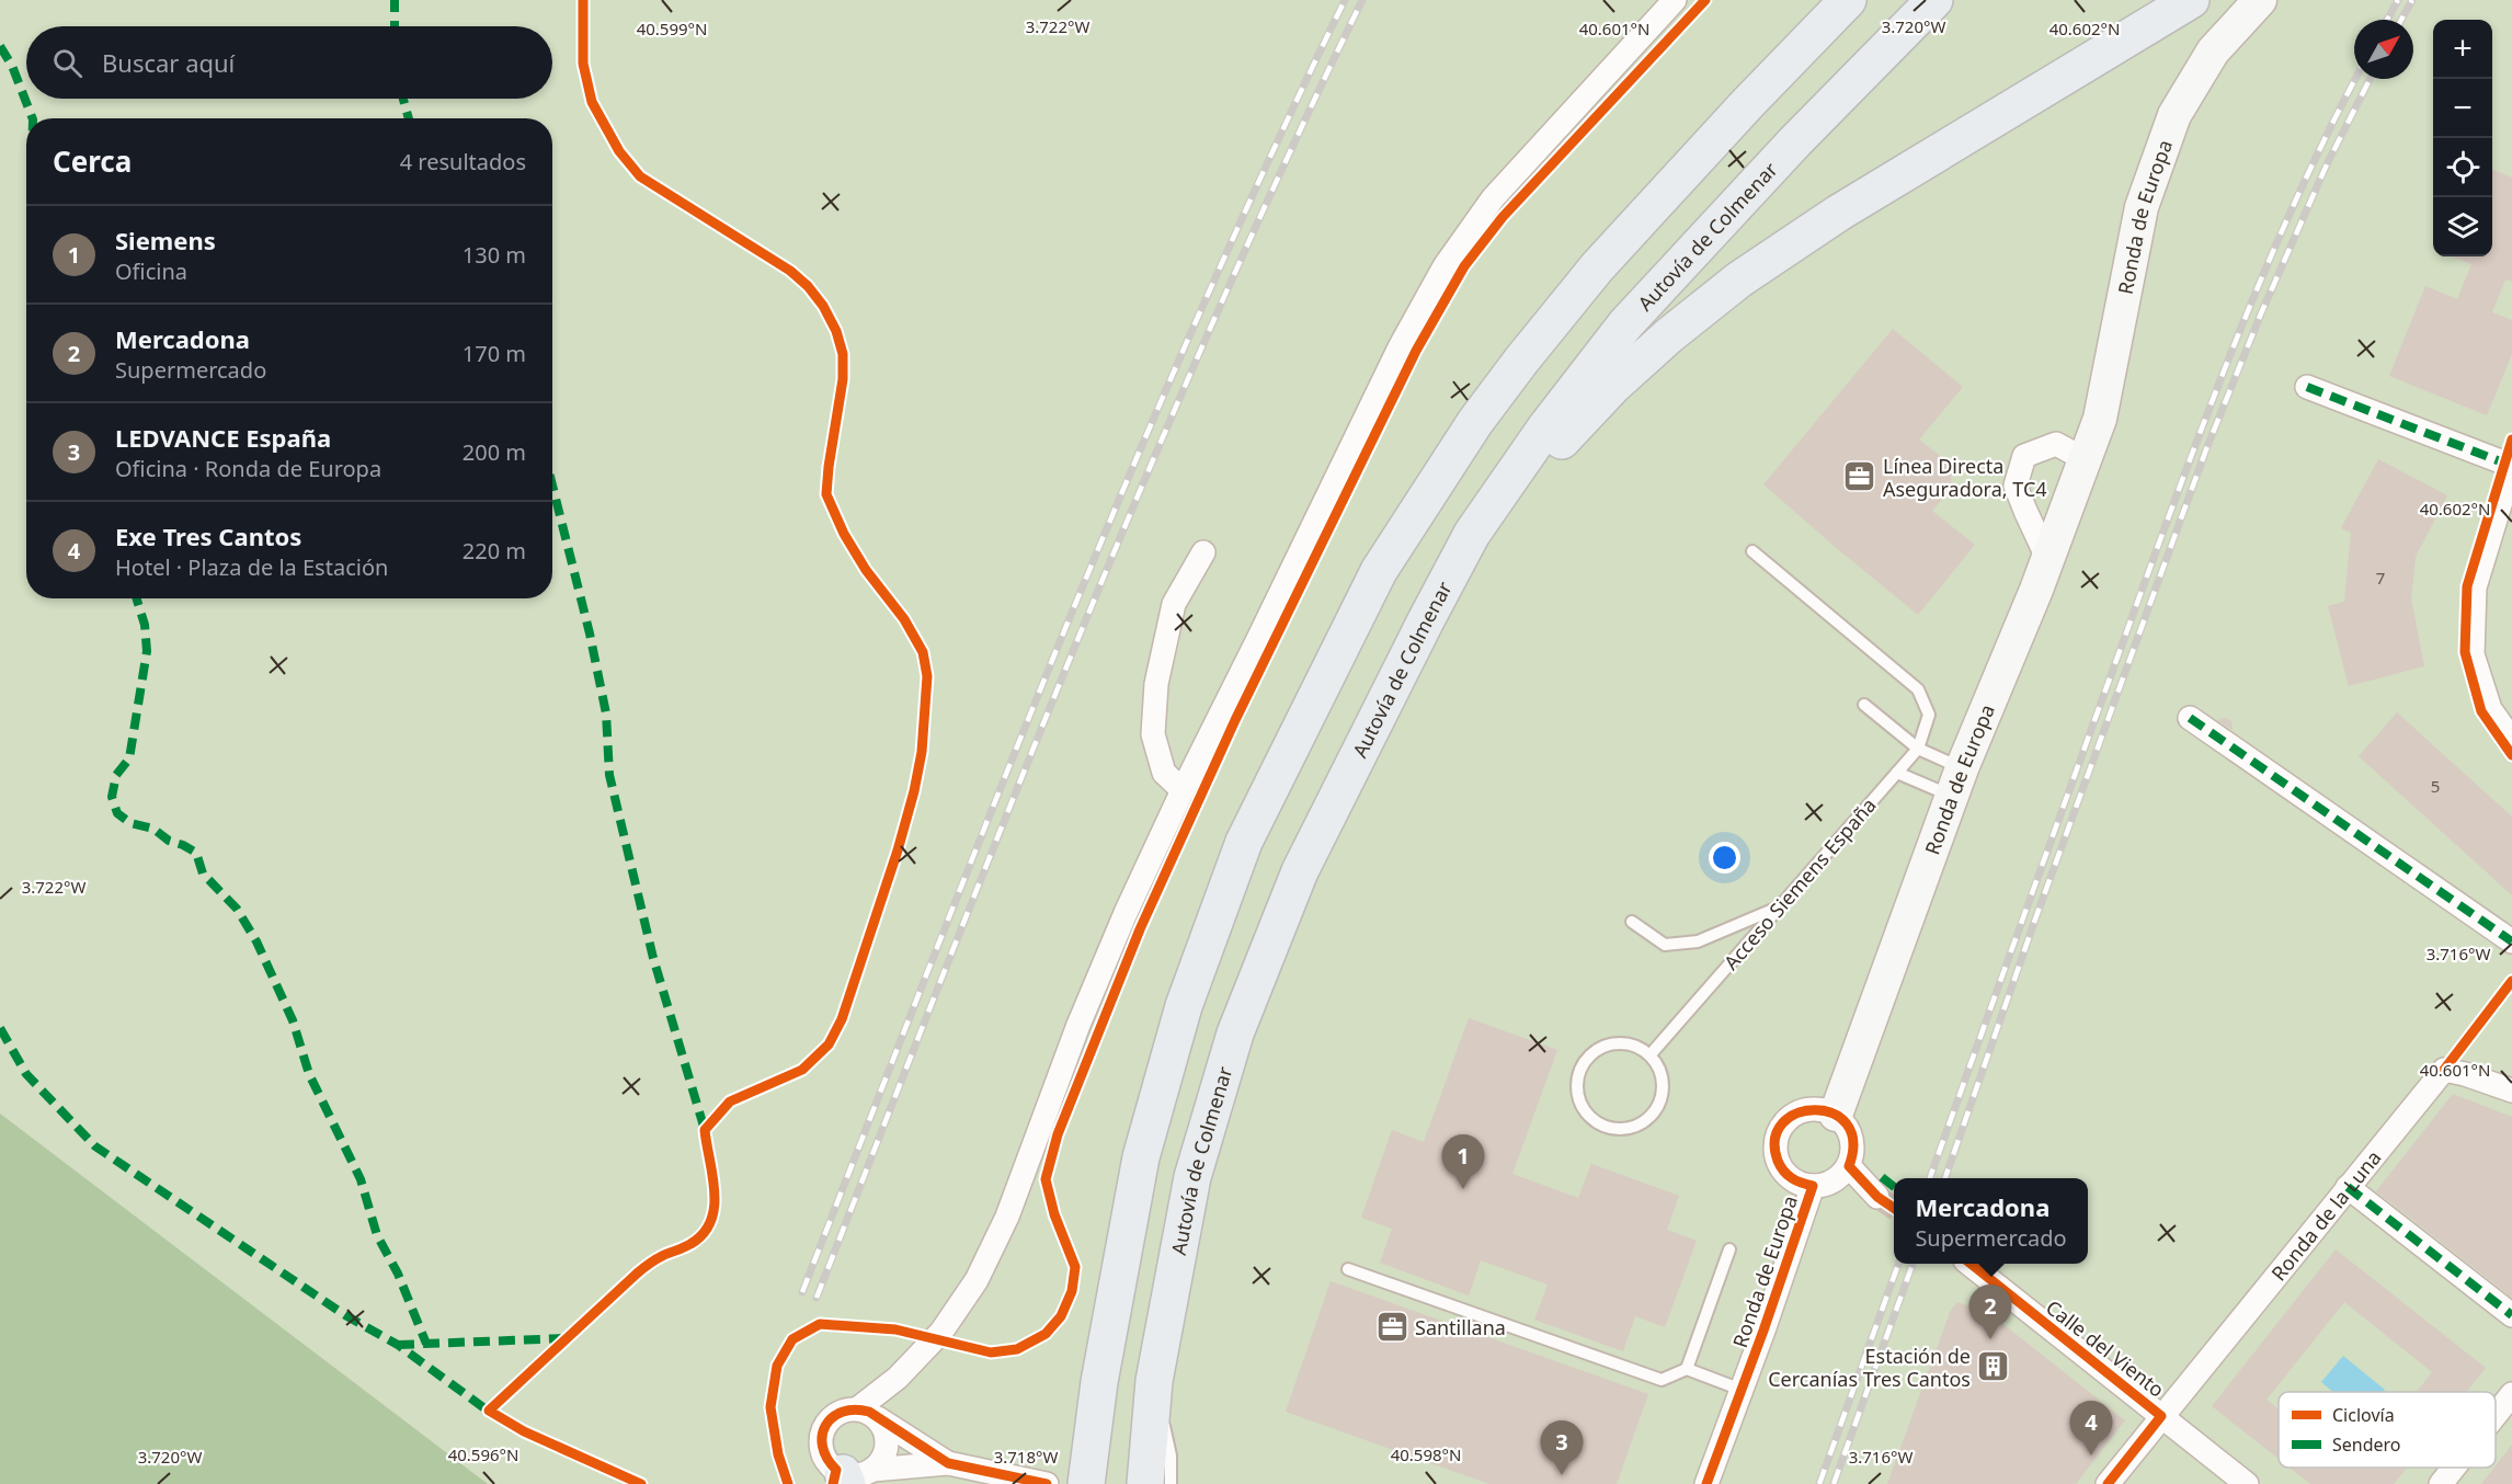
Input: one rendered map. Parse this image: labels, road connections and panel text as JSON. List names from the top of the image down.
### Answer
{
  "streets": {
    "highway": ["Autovía de Colmenar"],
    "street": ["Ronda de Europa", "Ronda de la Luna", "Calle del Viento"],
    "lane": ["Acceso Siemens España"]
  },
  "crossings": [
    ["Ronda de la Luna", "Calle del Viento"]
  ],
  "places": {
    "office": ["Línea Directa Aseguradora, TC4", "Santillana"],
    "building": ["Estación de Cercanías Tres Cantos"]
  },
  "house_numbers": ["7", "5"],
  "legend": ["Ciclovía", "Sendero"],
  "north": "top right",
  "page": {
    "map_buttons": ["+", "−"],
    "search": "Buscar aquí",
    "heading": ["Cerca", "4 resultados"],
    "list": [
      {
        "mark": "1",
        "name": "Siemens",
        "note": "Oficina",
        "value": "130 m"
      },
      {
        "mark": "2",
        "name": "Mercadona",
        "note": "Supermercado",
        "value": "170 m"
      },
      {
        "mark": "3",
        "name": "LEDVANCE España",
        "note": "Oficina · Ronda de Europa",
        "value": "200 m"
      },
      {
        "mark": "4",
        "name": "Exe Tres Cantos",
        "note": "Hotel · Plaza de la Estación",
        "value": "220 m"
      }
    ],
    "pins": [
      "1",
      "2",
      "4",
      "3"
    ],
    "popup": ["Mercadona", "Supermercado"]
  },
  "coordinates": [
    "3.720°W",
    "3.722°W",
    "40.599°N",
    "40.601°N",
    "40.602°N",
    "3.716°W",
    "40.596°N",
    "40.598°N",
    "3.718°W"
  ]
}
